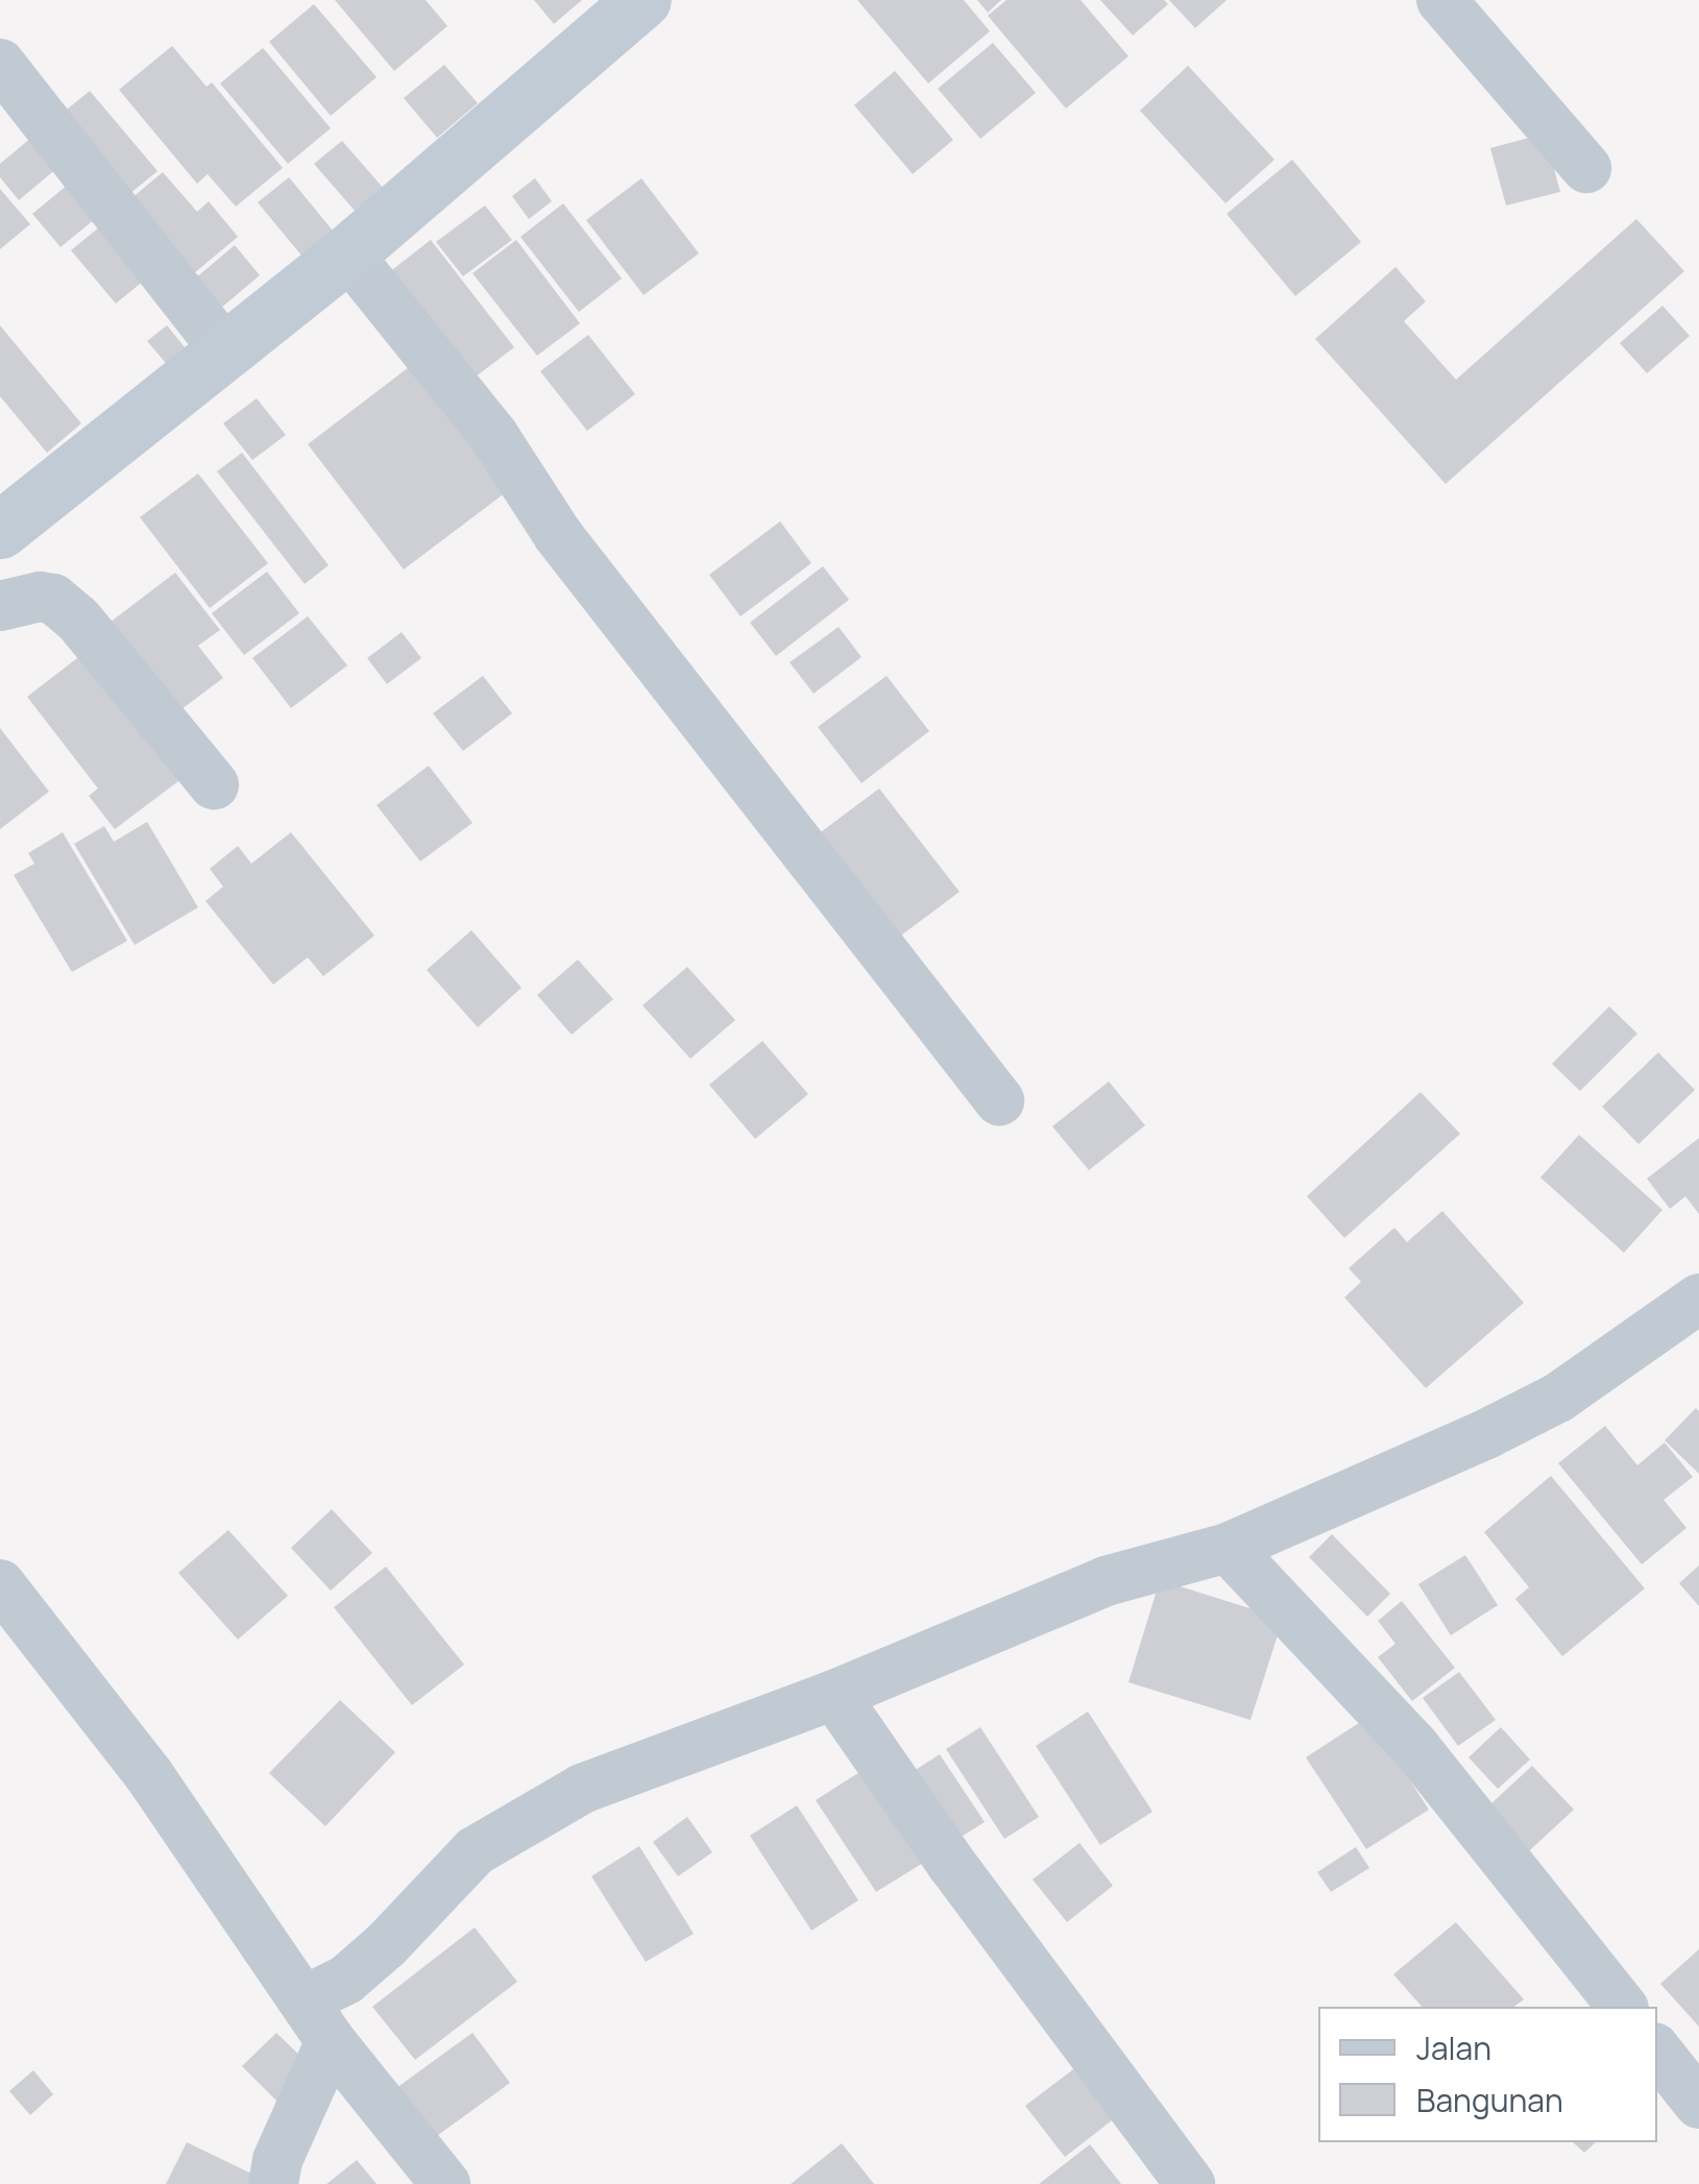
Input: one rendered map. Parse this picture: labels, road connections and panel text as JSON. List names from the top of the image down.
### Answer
{
  "legend": ["Jalan", "Bangunan"]
}
